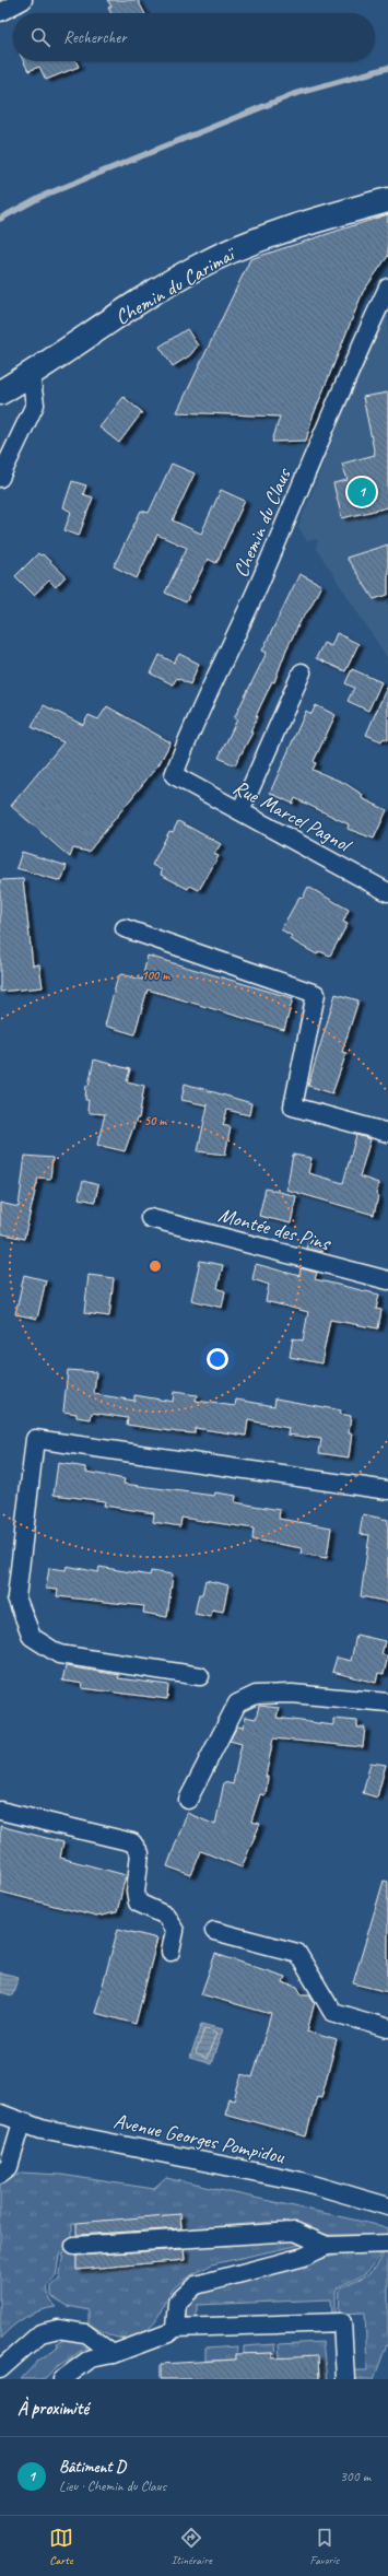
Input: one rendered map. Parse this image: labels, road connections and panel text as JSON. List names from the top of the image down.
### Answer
{
  "streets": {
    "main road": ["Chemin du Carimaï"],
    "street": [
      "Chemin du Claus",
      "Rue Marcel Pagnol",
      "Montée des Pins",
      "Avenue Georges Pompidou"
    ]
  },
  "crossings": [
    ["Chemin du Claus", "Rue Marcel Pagnol"]
  ],
  "page": {
    "search": "Rechercher",
    "pins": "1",
    "heading": "À proximité",
    "list": [
      {
        "mark": "1",
        "name": "Bâtiment D",
        "note": "Lieu · Chemin du Claus",
        "value": "300 m"
      }
    ],
    "nav": ["Carte", "Itinéraire", "Favoris"]
  },
  "rings": ["100 m", "50 m"]
}
